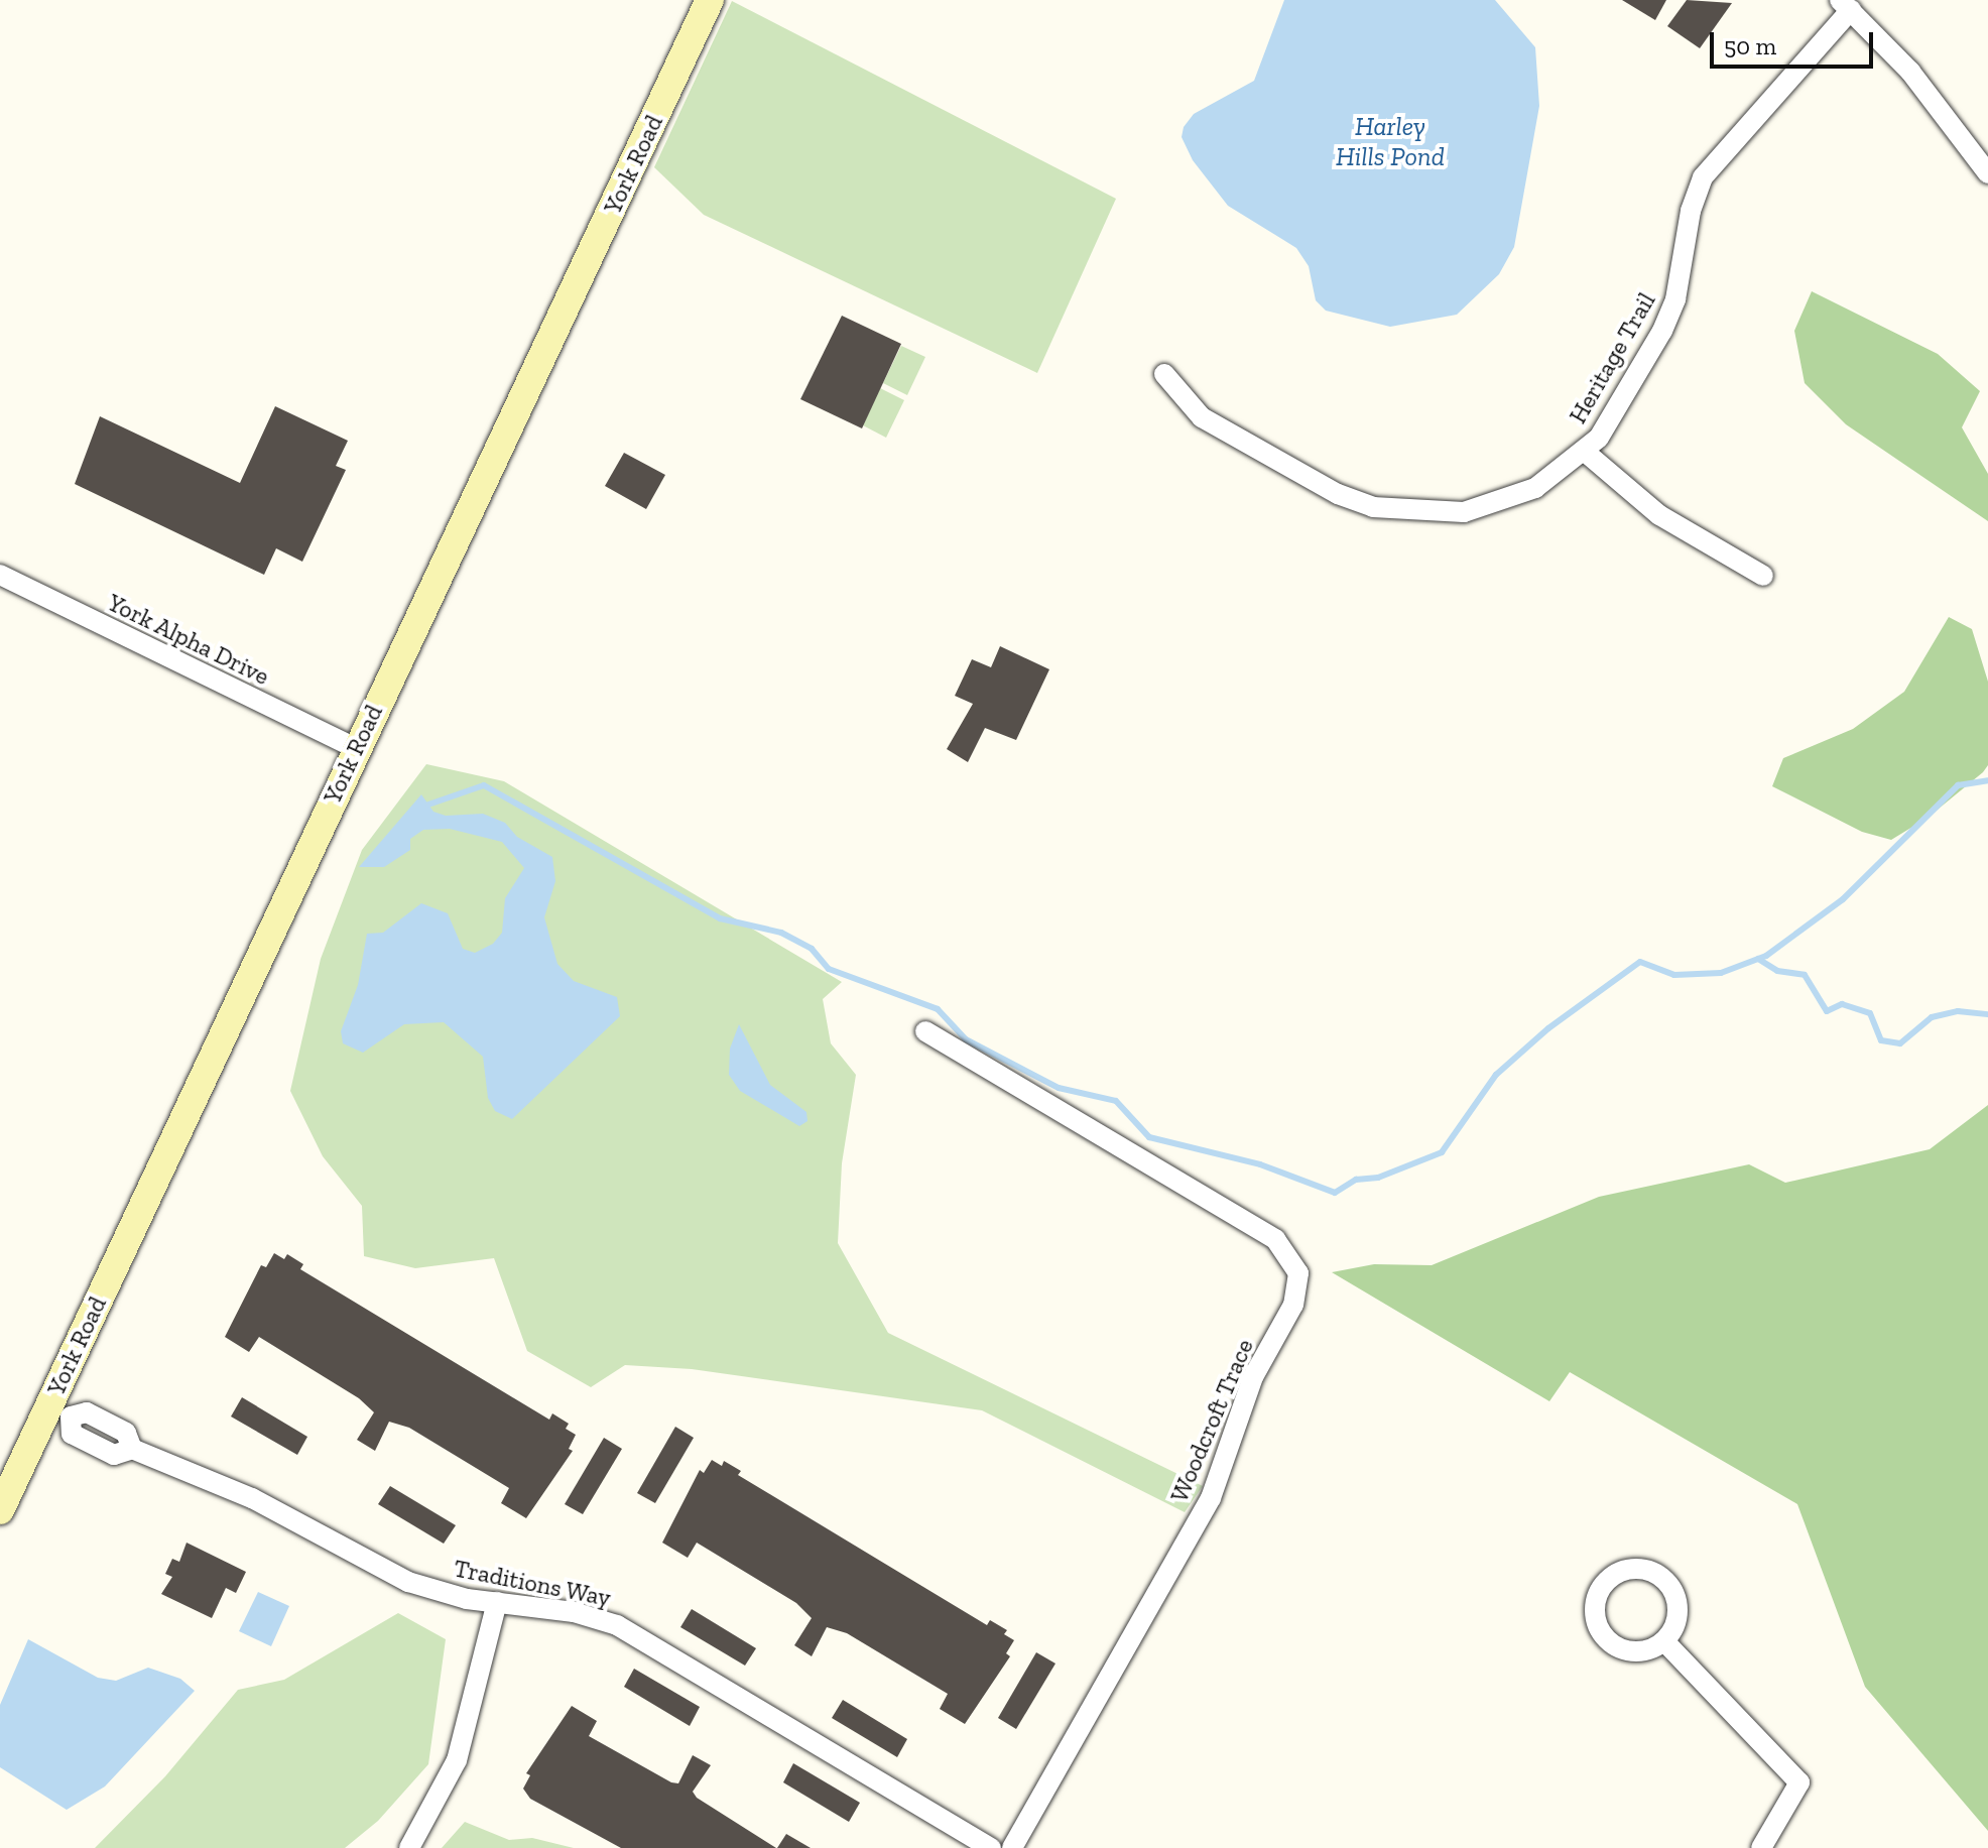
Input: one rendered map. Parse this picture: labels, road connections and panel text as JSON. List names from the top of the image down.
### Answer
{
  "streets": {
    "street": [
      "York Road",
      "Heritage Trail",
      "York Alpha Drive",
      "Woodcroft Trace",
      "Traditions Way"
    ]
  },
  "crossings": [
    ["York Road", "York Alpha Drive"],
    ["York Road", "Traditions Way"]
  ],
  "water": ["Harley Hills Pond"],
  "scale_bar": "50 m"
}
